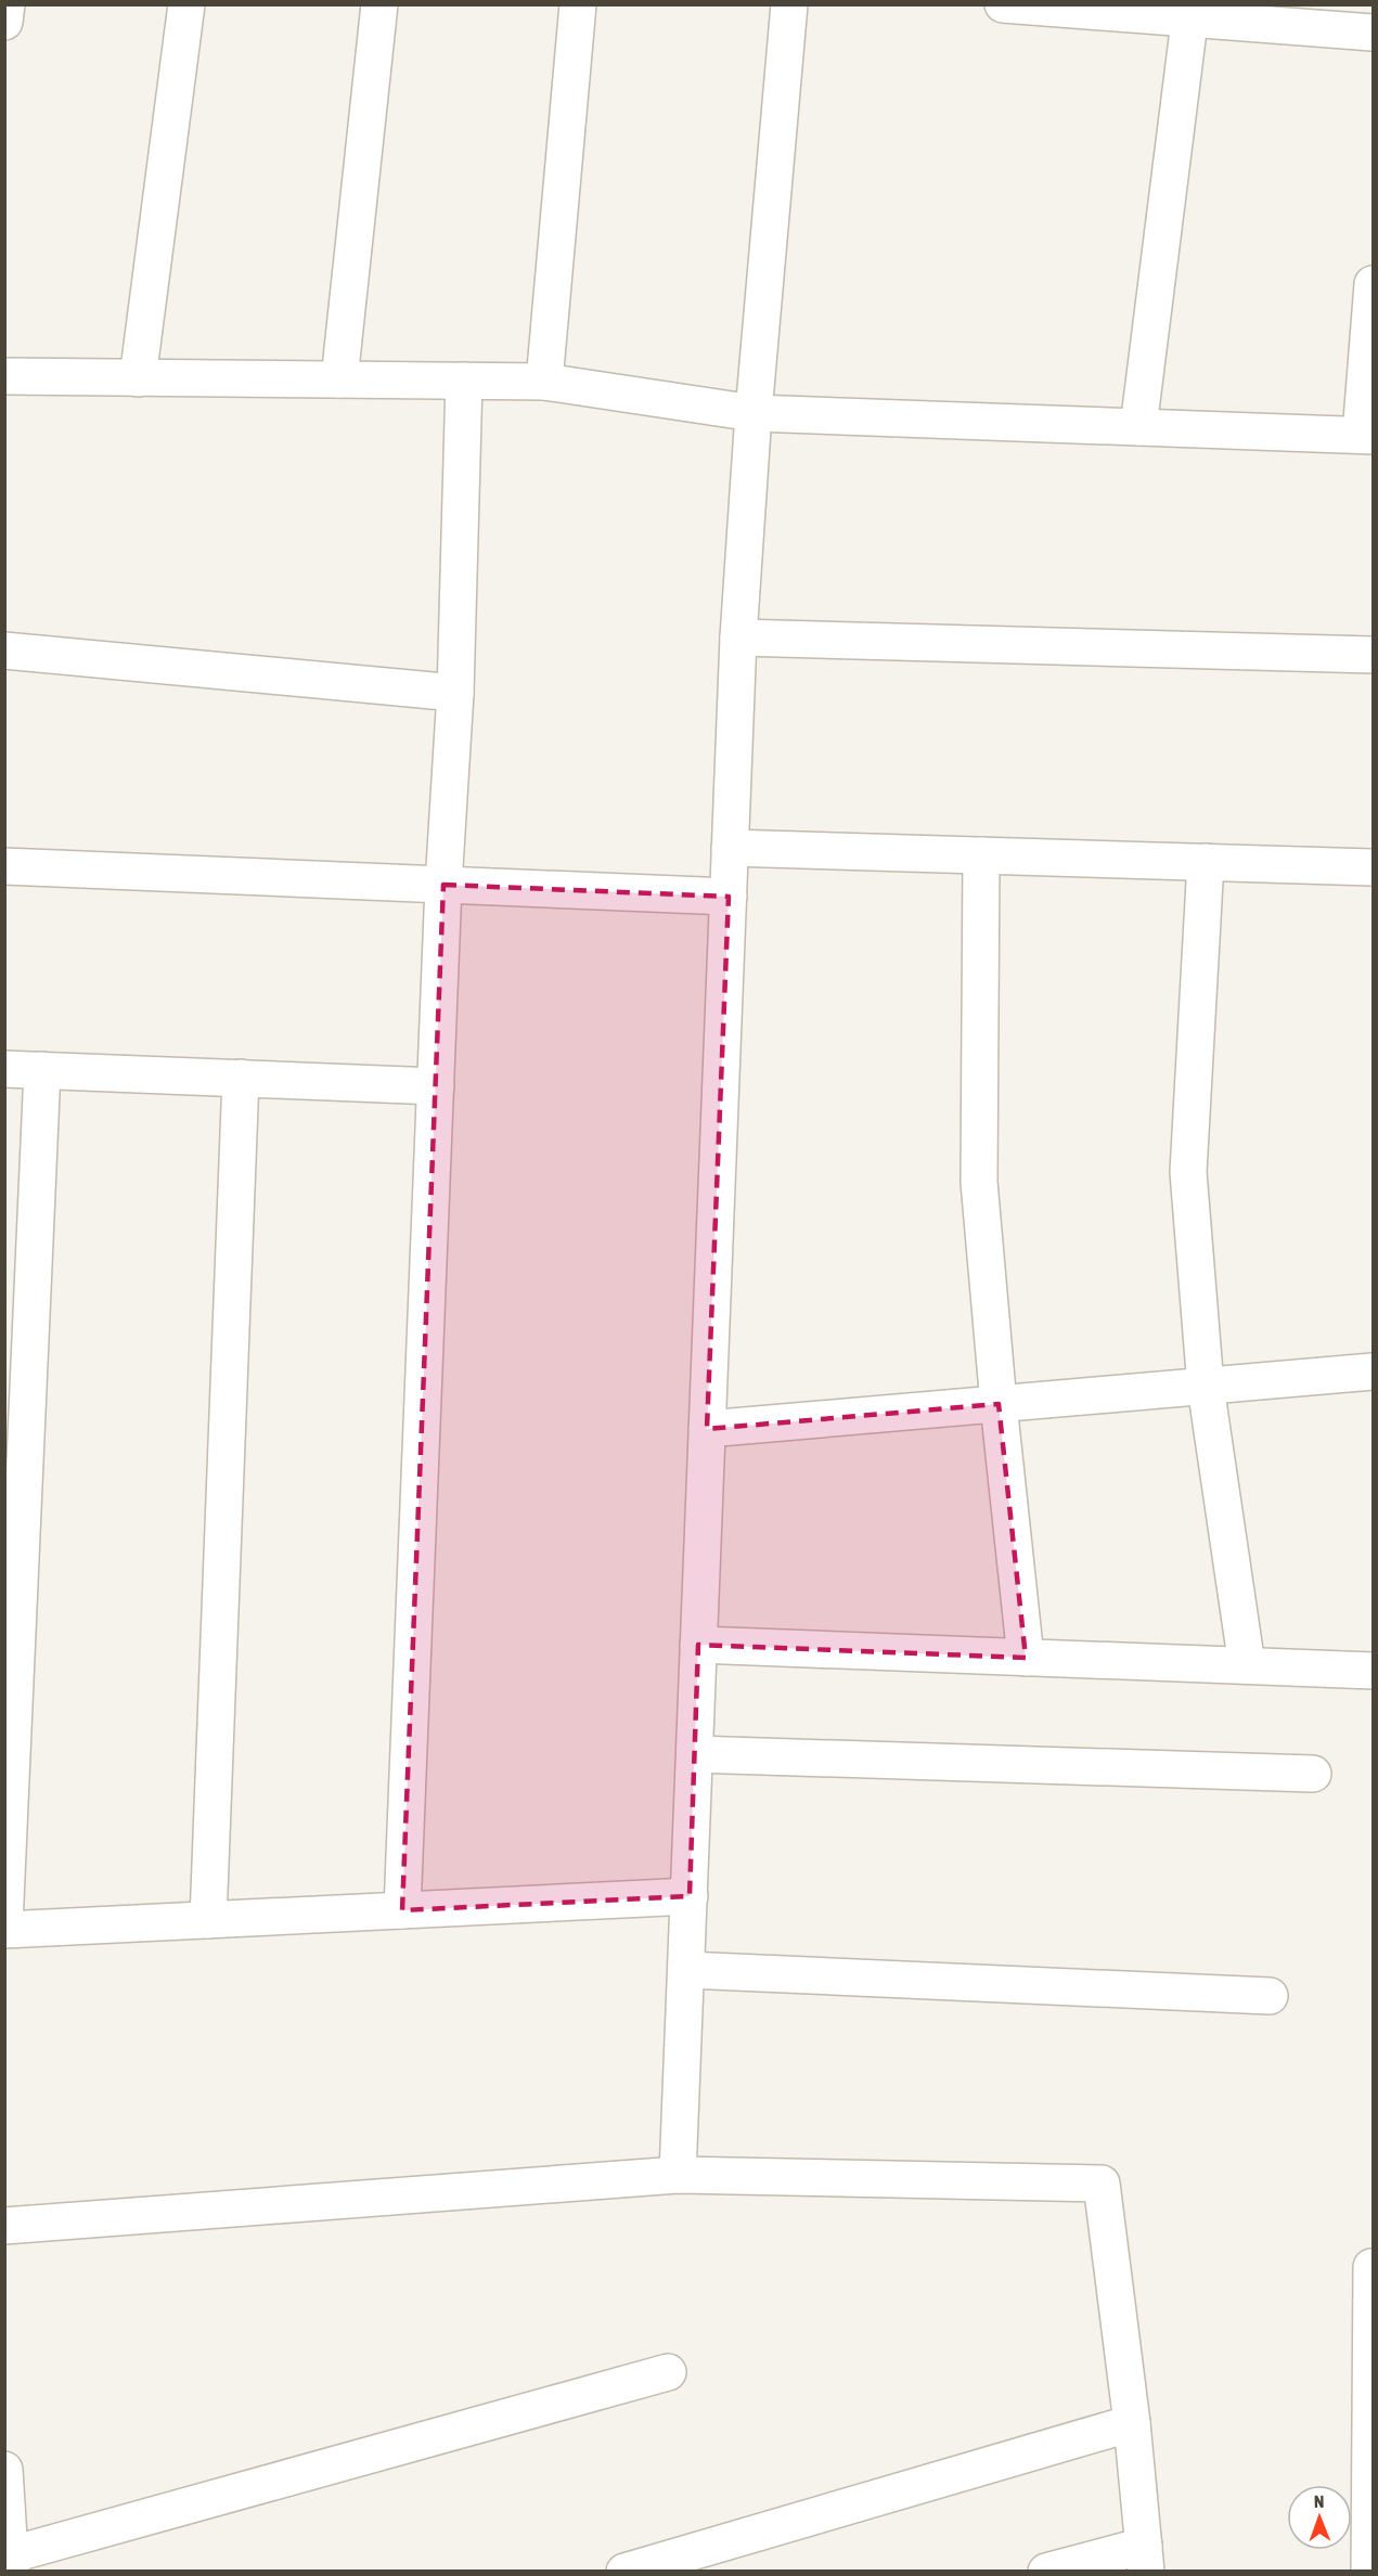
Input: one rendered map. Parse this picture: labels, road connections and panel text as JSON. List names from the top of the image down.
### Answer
{
  "north": "top"
}
